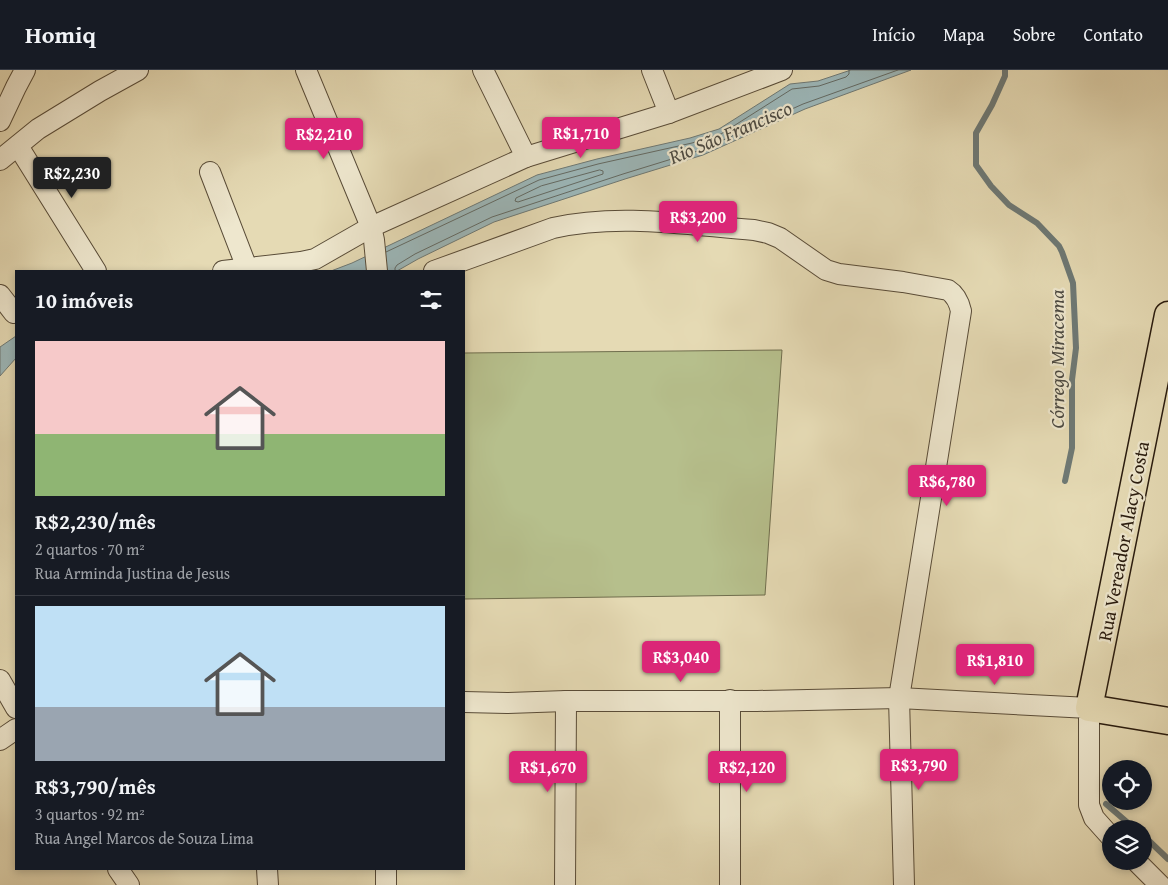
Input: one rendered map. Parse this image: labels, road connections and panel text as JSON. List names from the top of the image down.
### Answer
{
  "streets": {
    "main road": ["Rua Vereador Alacy Costa"]
  },
  "water": ["Rio São Francisco", "Córrego Miracema"],
  "page": {
    "header": "Homiq",
    "nav": [
      "Início",
      "Mapa",
      "Sobre",
      "Contato"
    ],
    "price": [
      "R$1,710",
      "R$2,210",
      "R$2,230",
      "R$3,200",
      "R$6,780",
      "R$3,040",
      "R$1,810",
      "R$3,790",
      "R$1,670",
      "R$2,120"
    ],
    "heading": "10 imóveis",
    "list": [
      {
        "name": "R$2,230/mês",
        "note": "2 quartos · 70 m² · Rua Arminda Justina de Jesus"
      },
      {
        "name": "R$3,790/mês",
        "note": "3 quartos · 92 m² · Rua Angel Marcos de Souza Lima"
      }
    ]
  }
}
